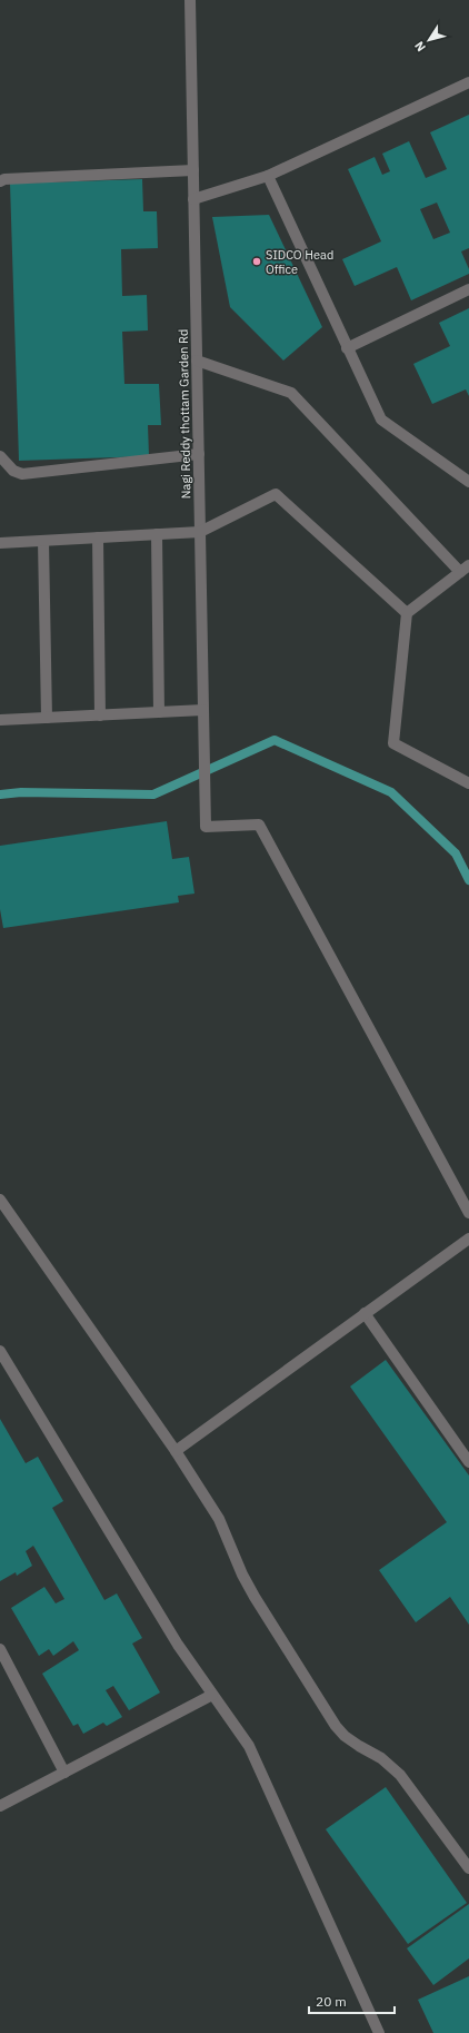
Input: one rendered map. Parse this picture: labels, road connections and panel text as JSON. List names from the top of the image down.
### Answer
{
  "streets": {
    "street": ["Nagi Reddy thottam Garden Rd"]
  },
  "places": ["SIDCO Head Office"],
  "scale_bar": "20 m",
  "north": "bottom left"
}
